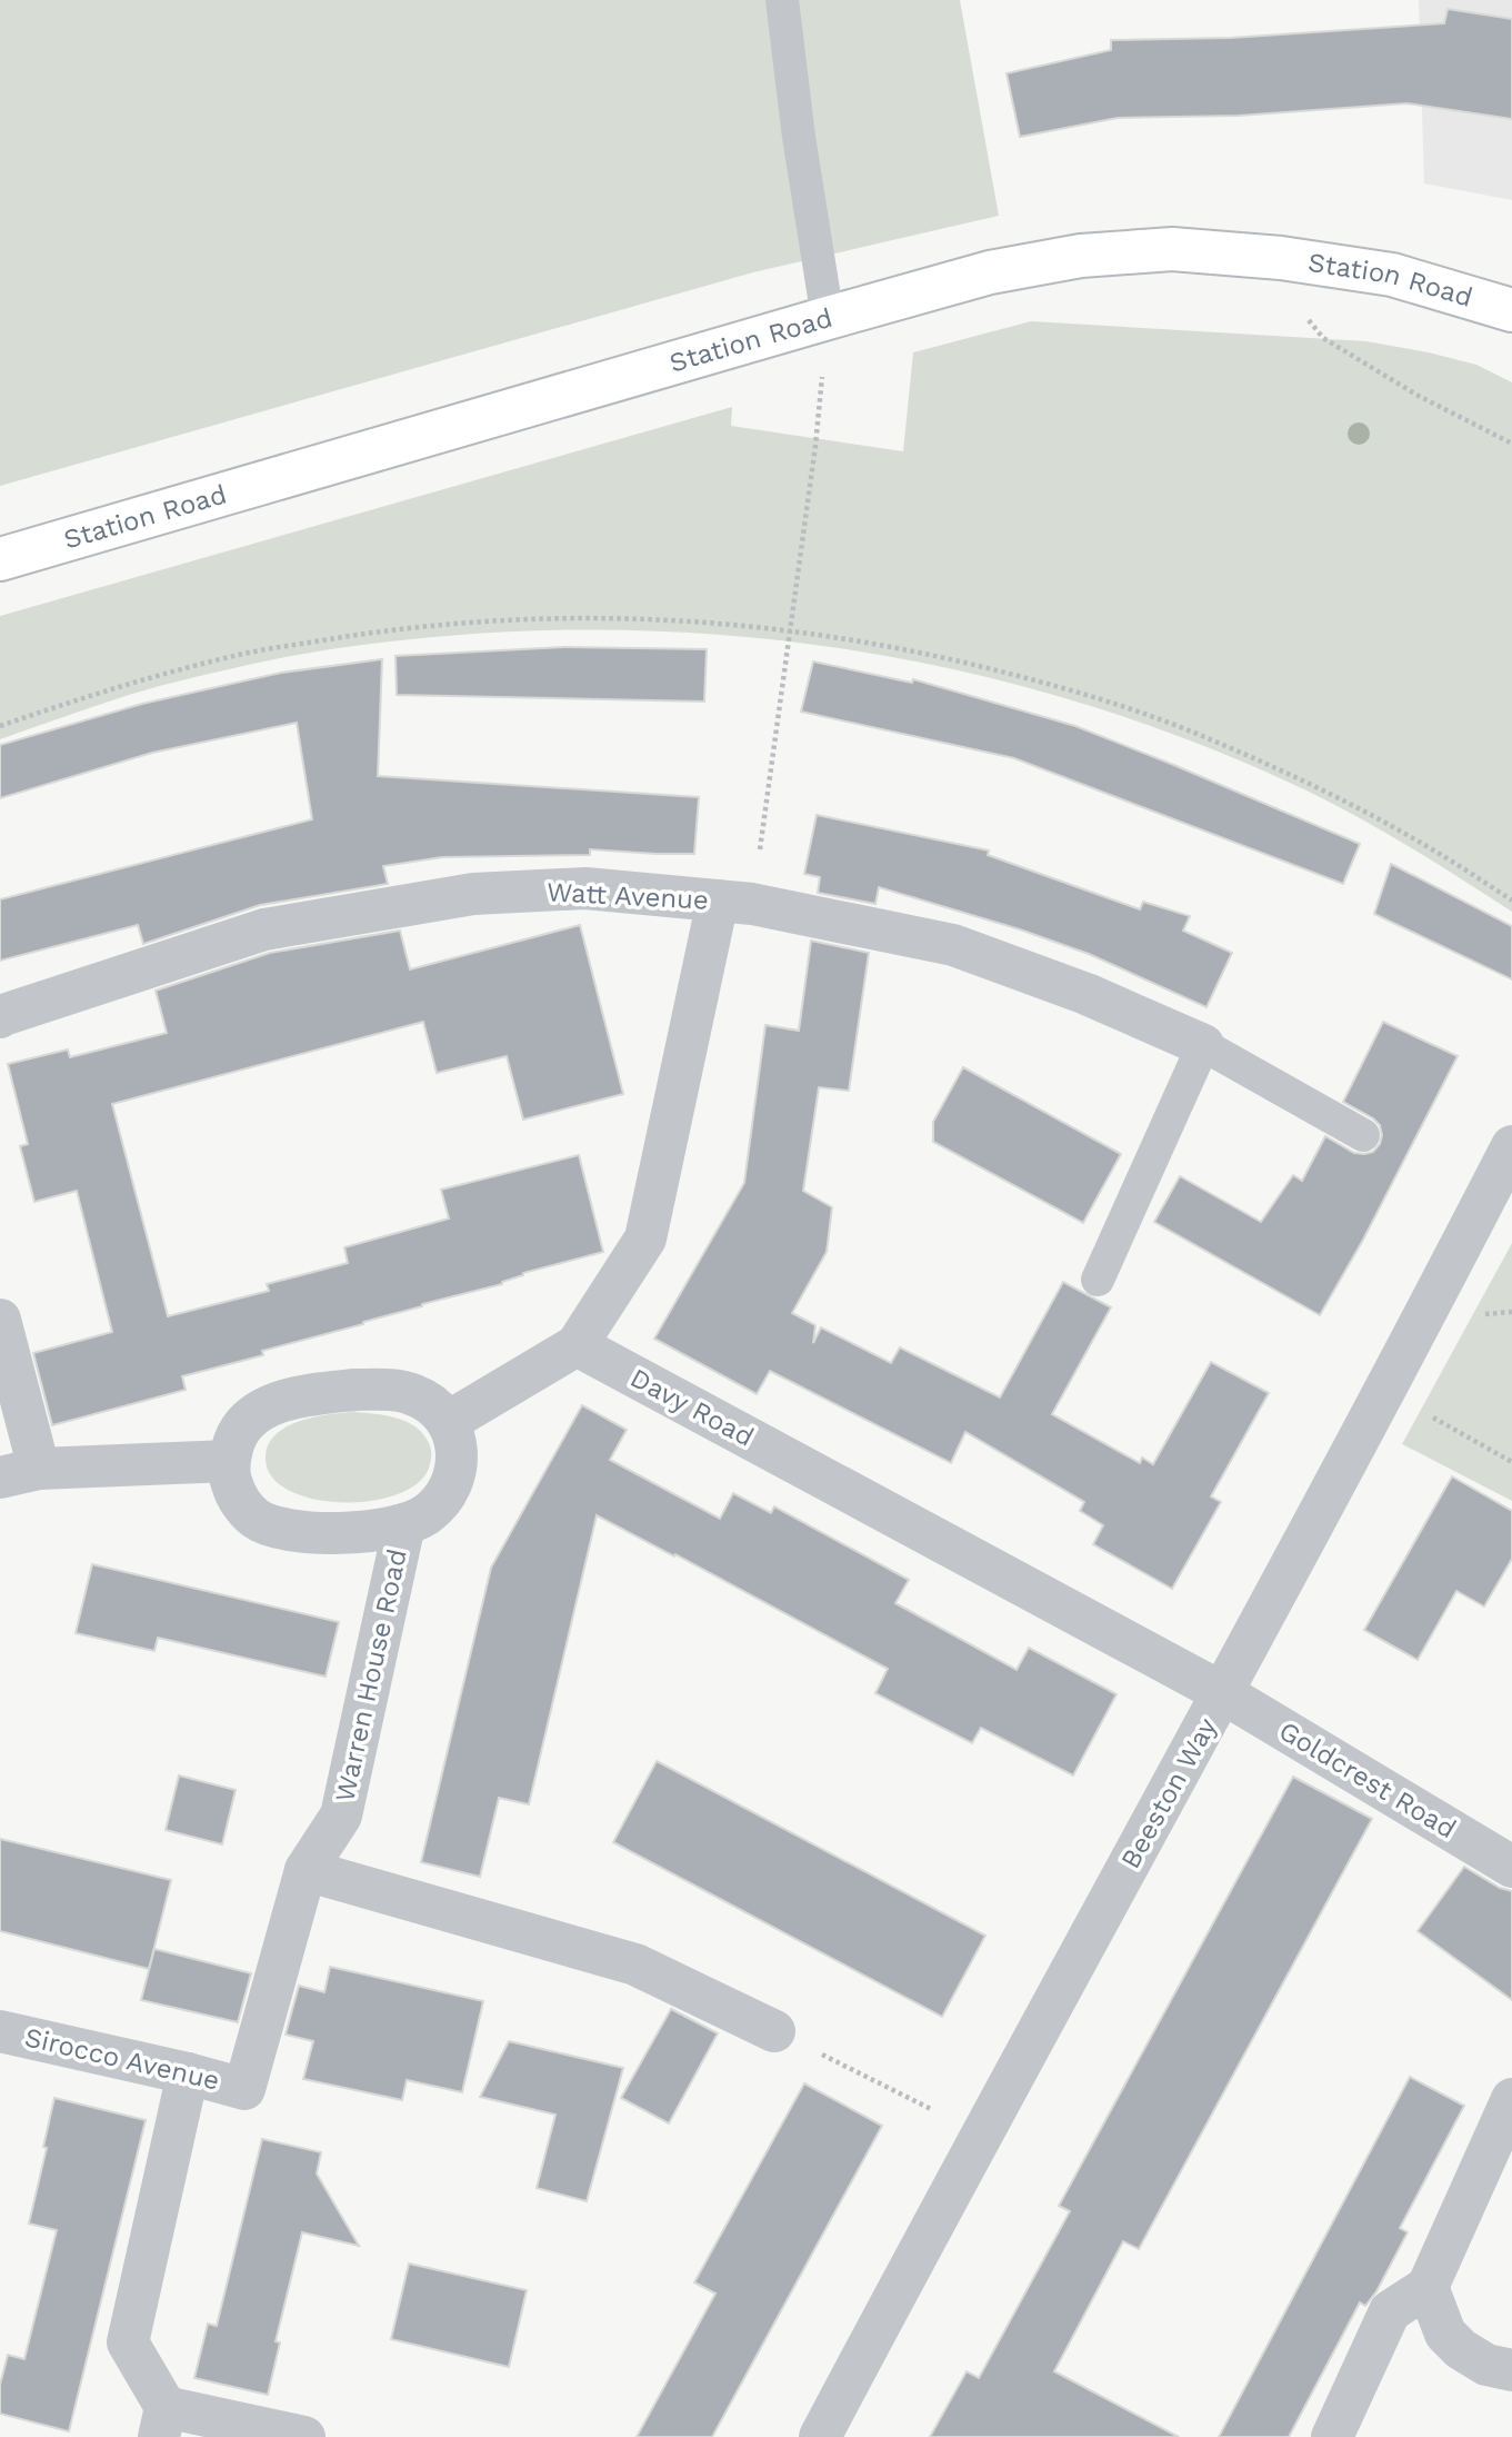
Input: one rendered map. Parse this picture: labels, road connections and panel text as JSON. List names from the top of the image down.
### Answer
{
  "streets": {
    "street": [
      "Station Road",
      "Watt Avenue",
      "Davy Road",
      "Warren House Road",
      "Goldcrest Road",
      "Beeston Way",
      "Sirocco Avenue"
    ]
  },
  "crossings": [
    ["Davy Road", "Goldcrest Road"],
    ["Davy Road", "Beeston Way"],
    ["Warren House Road", "Sirocco Avenue"],
    ["Goldcrest Road", "Beeston Way"]
  ]
}
